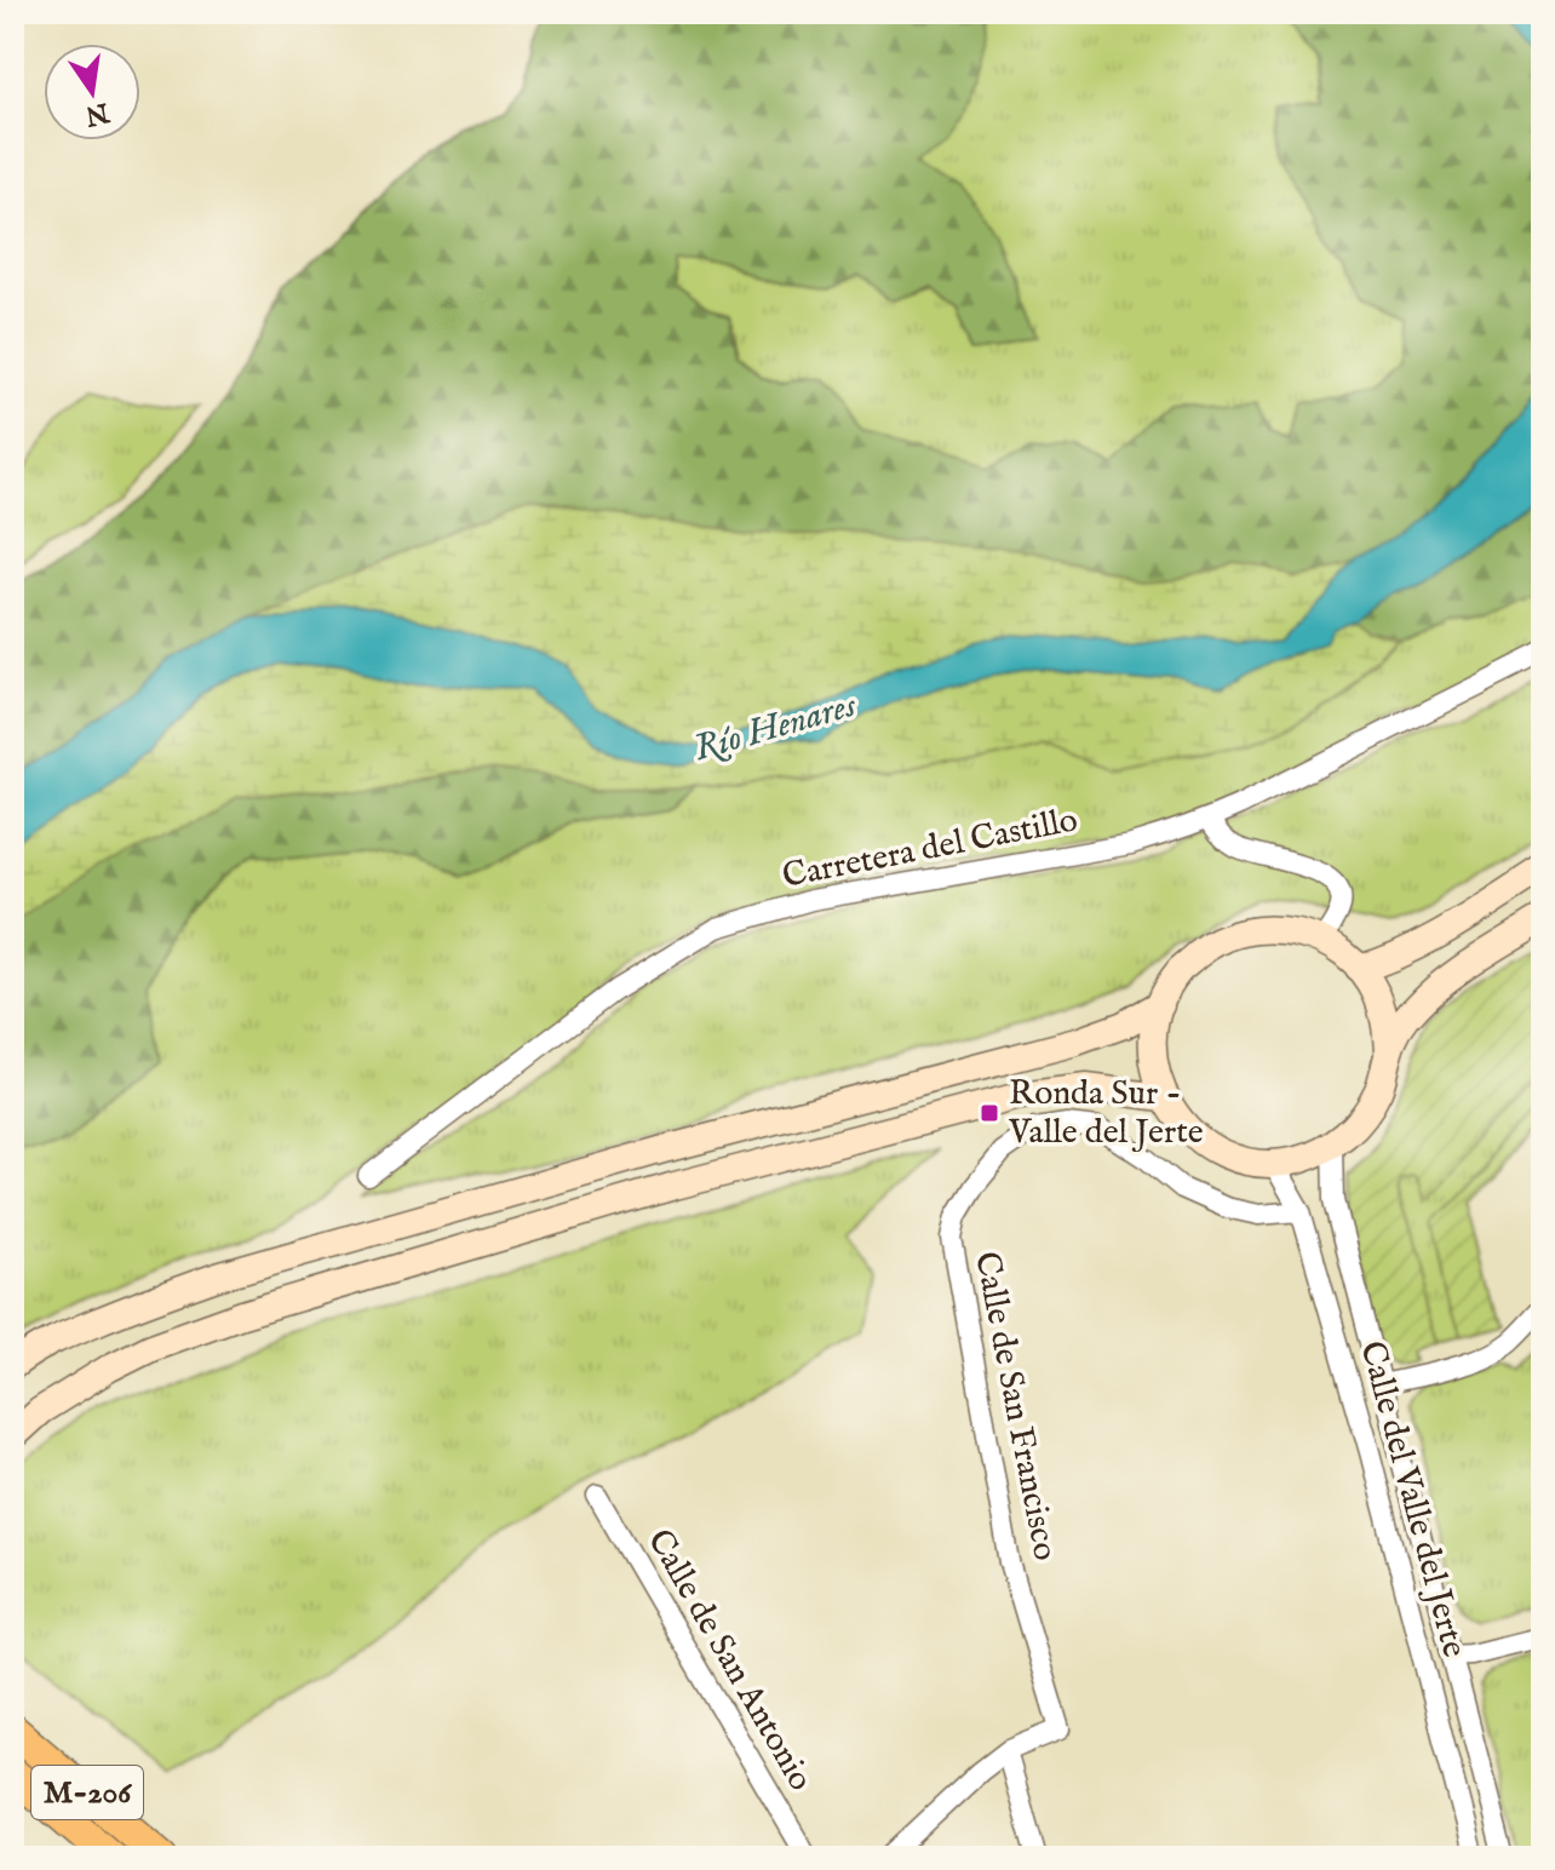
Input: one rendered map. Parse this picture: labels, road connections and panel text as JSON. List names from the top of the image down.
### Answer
{
  "streets": {
    "main road": ["M-206"],
    "street": [
      "Carretera del Castillo",
      "Calle de San Francisco",
      "Calle del Valle del Jerte",
      "Calle de San Antonio"
    ]
  },
  "crossings": [
    ["Calle de San Francisco", "Calle del Valle del Jerte"]
  ],
  "water": ["Río Henares"],
  "places": {
    "transit": ["Ronda Sur - Valle del Jerte"]
  },
  "north": "bottom"
}
